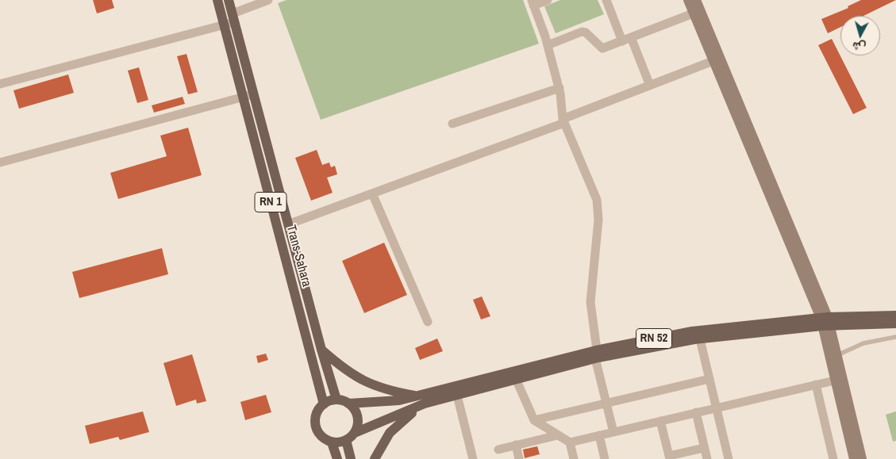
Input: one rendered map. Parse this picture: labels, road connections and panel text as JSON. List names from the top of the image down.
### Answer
{
  "streets": {
    "main road": ["RN 1", "Trans-Sahara", "RN 52"]
  },
  "north": "bottom"
}
